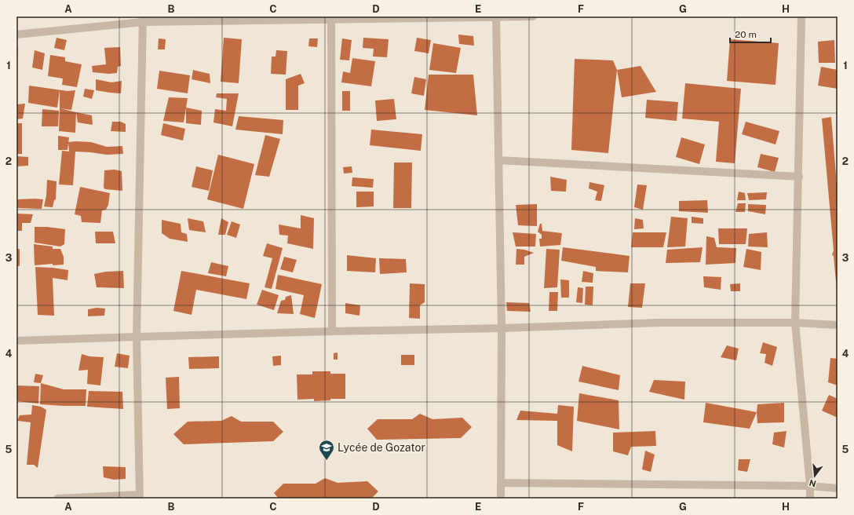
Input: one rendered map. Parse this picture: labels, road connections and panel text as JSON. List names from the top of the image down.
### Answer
{
  "places": {
    "school or university": ["Lycée de Gozator"]
  },
  "scale_bar": "20 m",
  "north": "bottom",
  "grid": {
    "columns": [
      "A",
      "B",
      "C",
      "D",
      "E",
      "F",
      "G",
      "H"
    ],
    "rows": [
      "1",
      "2",
      "3",
      "4",
      "5"
    ]
  }
}
